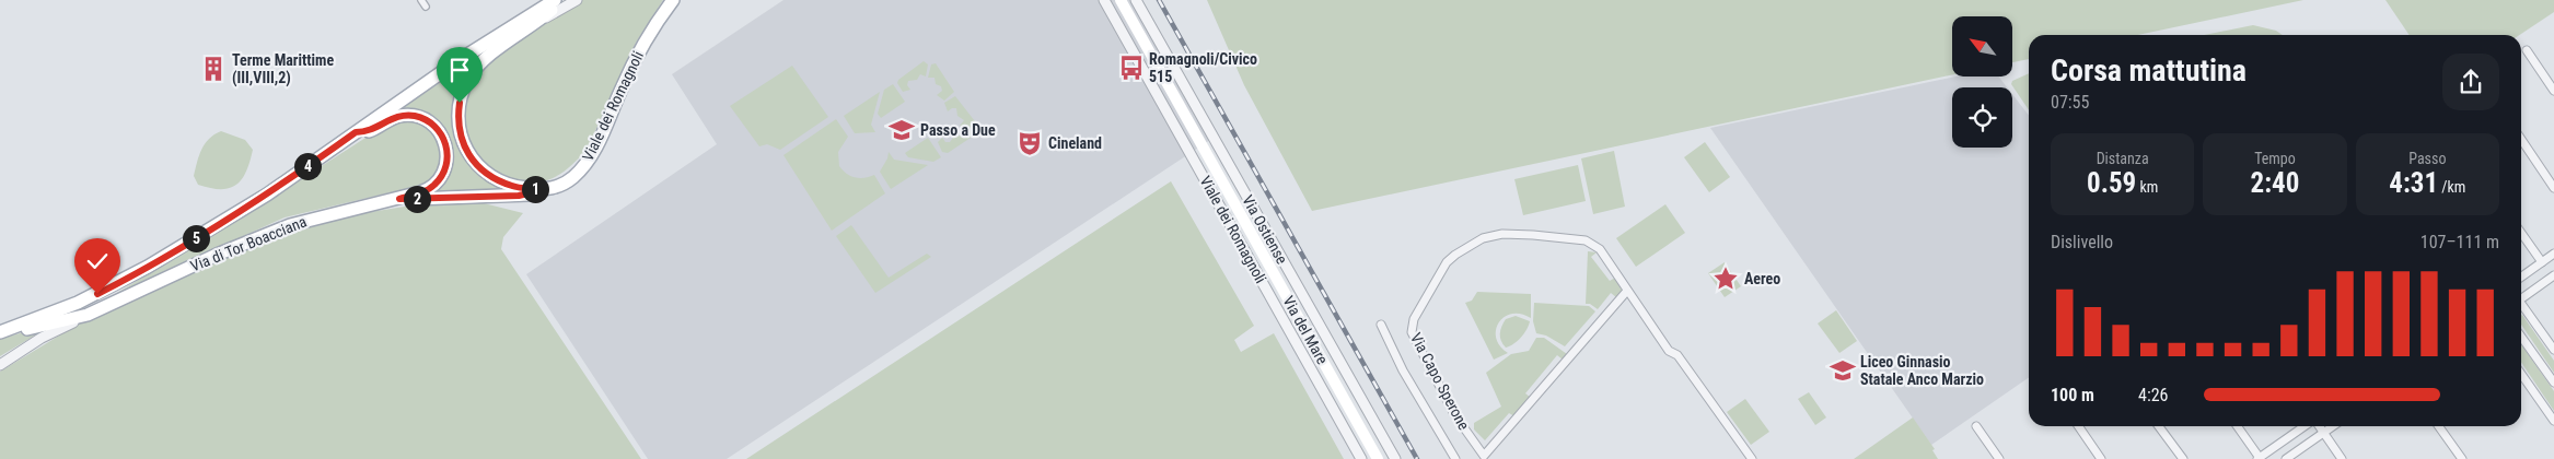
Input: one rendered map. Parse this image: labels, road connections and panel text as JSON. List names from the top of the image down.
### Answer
{
  "streets": {
    "main road": ["Viale dei Romagnoli", "Via di Tor Boacciana", "Via del Mare"],
    "street": ["Via Ostiense", "Via Capo Sperone"]
  },
  "places": {
    "bus stop": ["Romagnoli/Civico 515"],
    "building": ["Terme Marittime (III,VIII,2)"],
    "school or university": ["Passo a Due", "Liceo Ginnasio Statale Anco Marzio"],
    "theatre": ["Cineland"],
    "place": ["Aereo"]
  },
  "north": "top left",
  "page": {
    "heading": ["Corsa mattutina", "07:55"],
    "stats": [
      ["Distanza", "0.59 km"],
      ["Tempo", "2:40"],
      ["Passo", "4:31 /km"]
    ],
    "pins": [
      "4",
      "1",
      "2",
      "5"
    ],
    "chart": ["Dislivello", "107–111 m"],
    "list": [
      {
        "name": "100 m",
        "note": "4:26"
      }
    ]
  }
}
